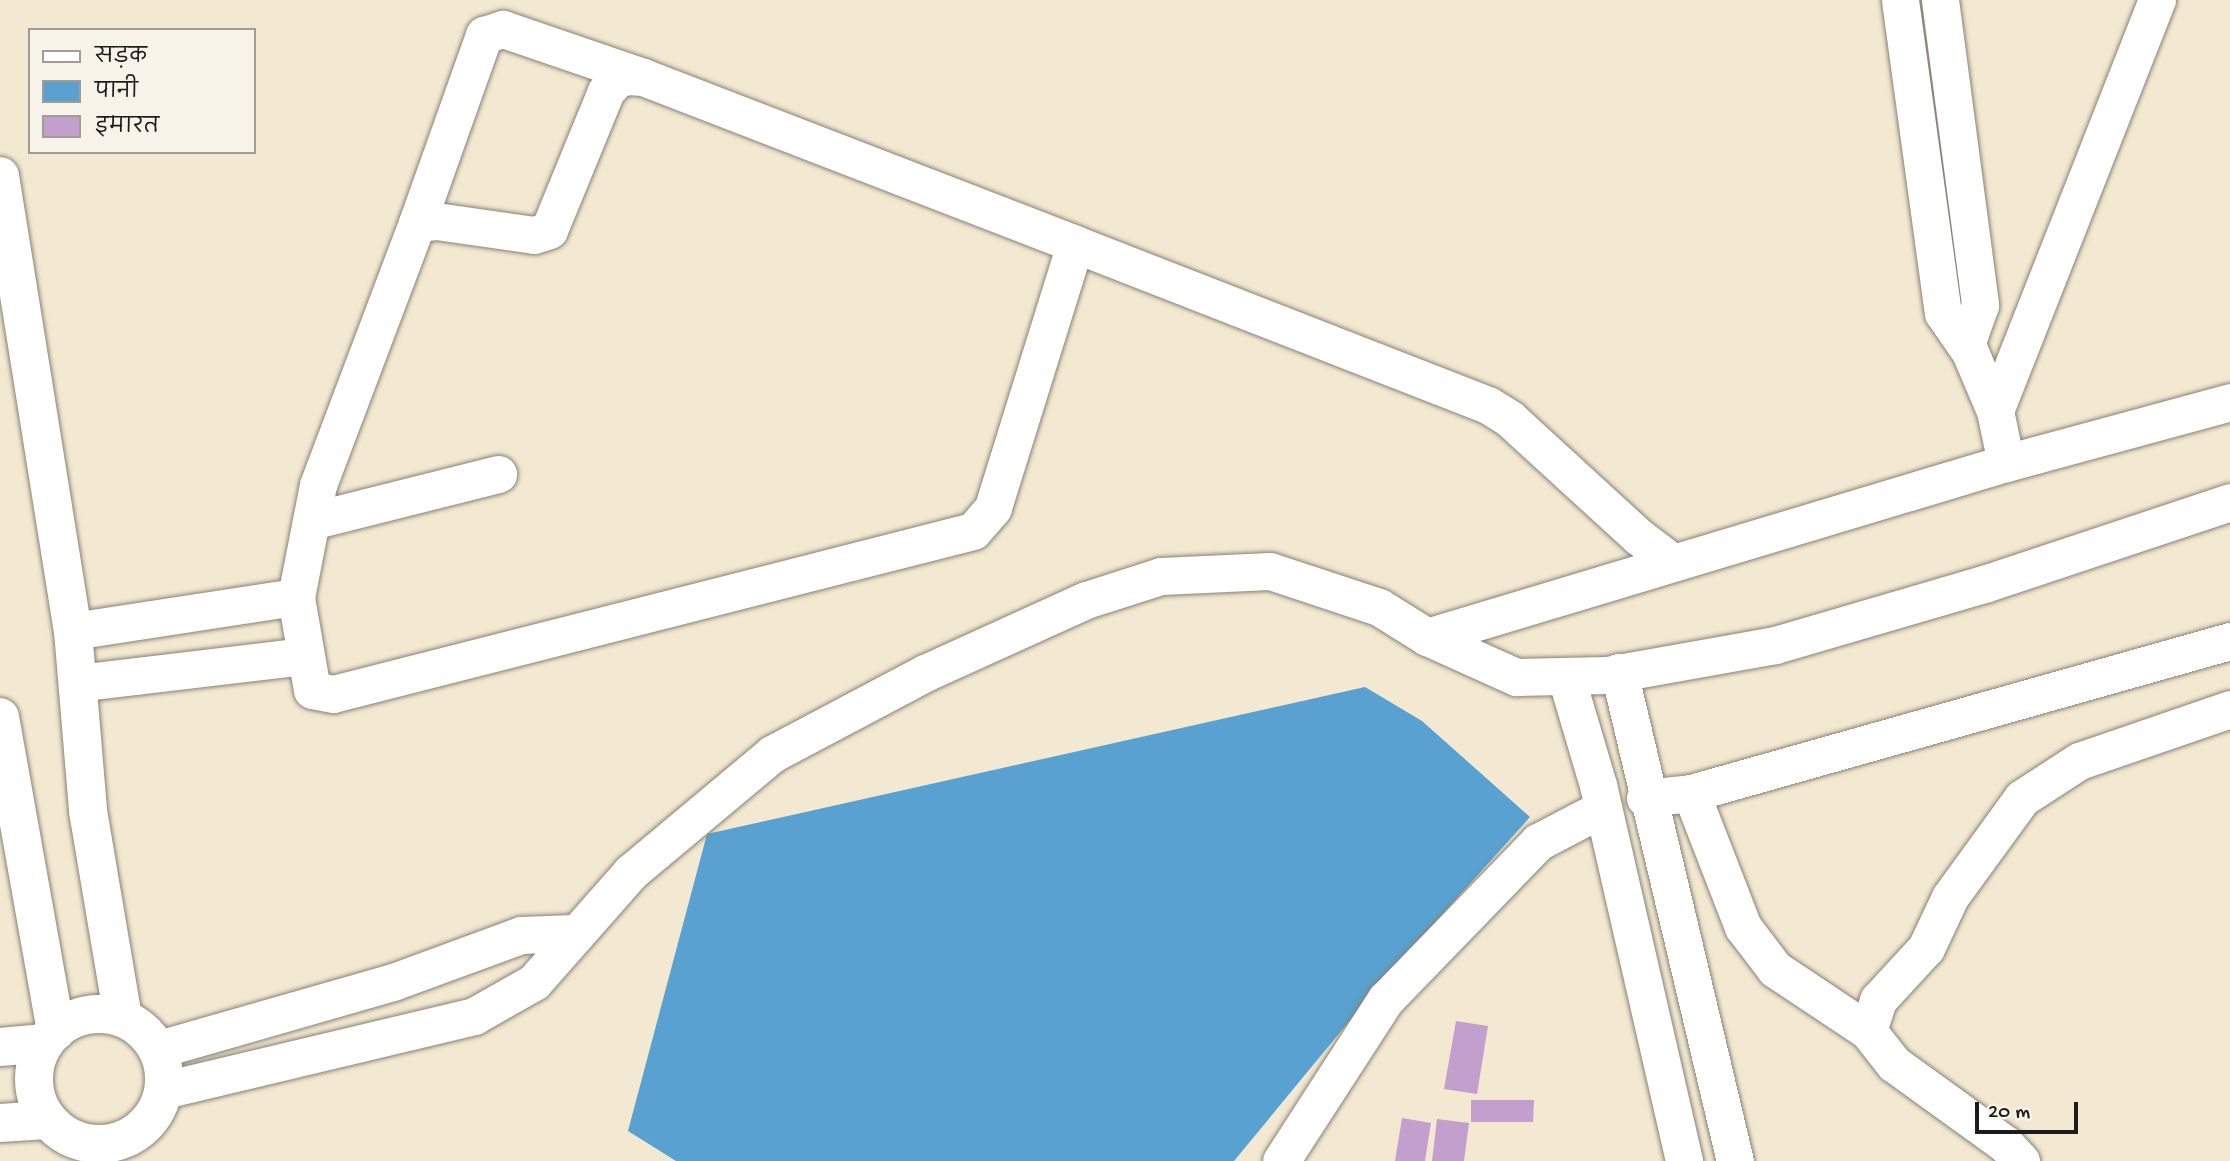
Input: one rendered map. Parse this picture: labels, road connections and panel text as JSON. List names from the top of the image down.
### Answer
{
  "legend": ["सड़क", "पानी", "इमारत"],
  "scale_bar": "20 m"
}
